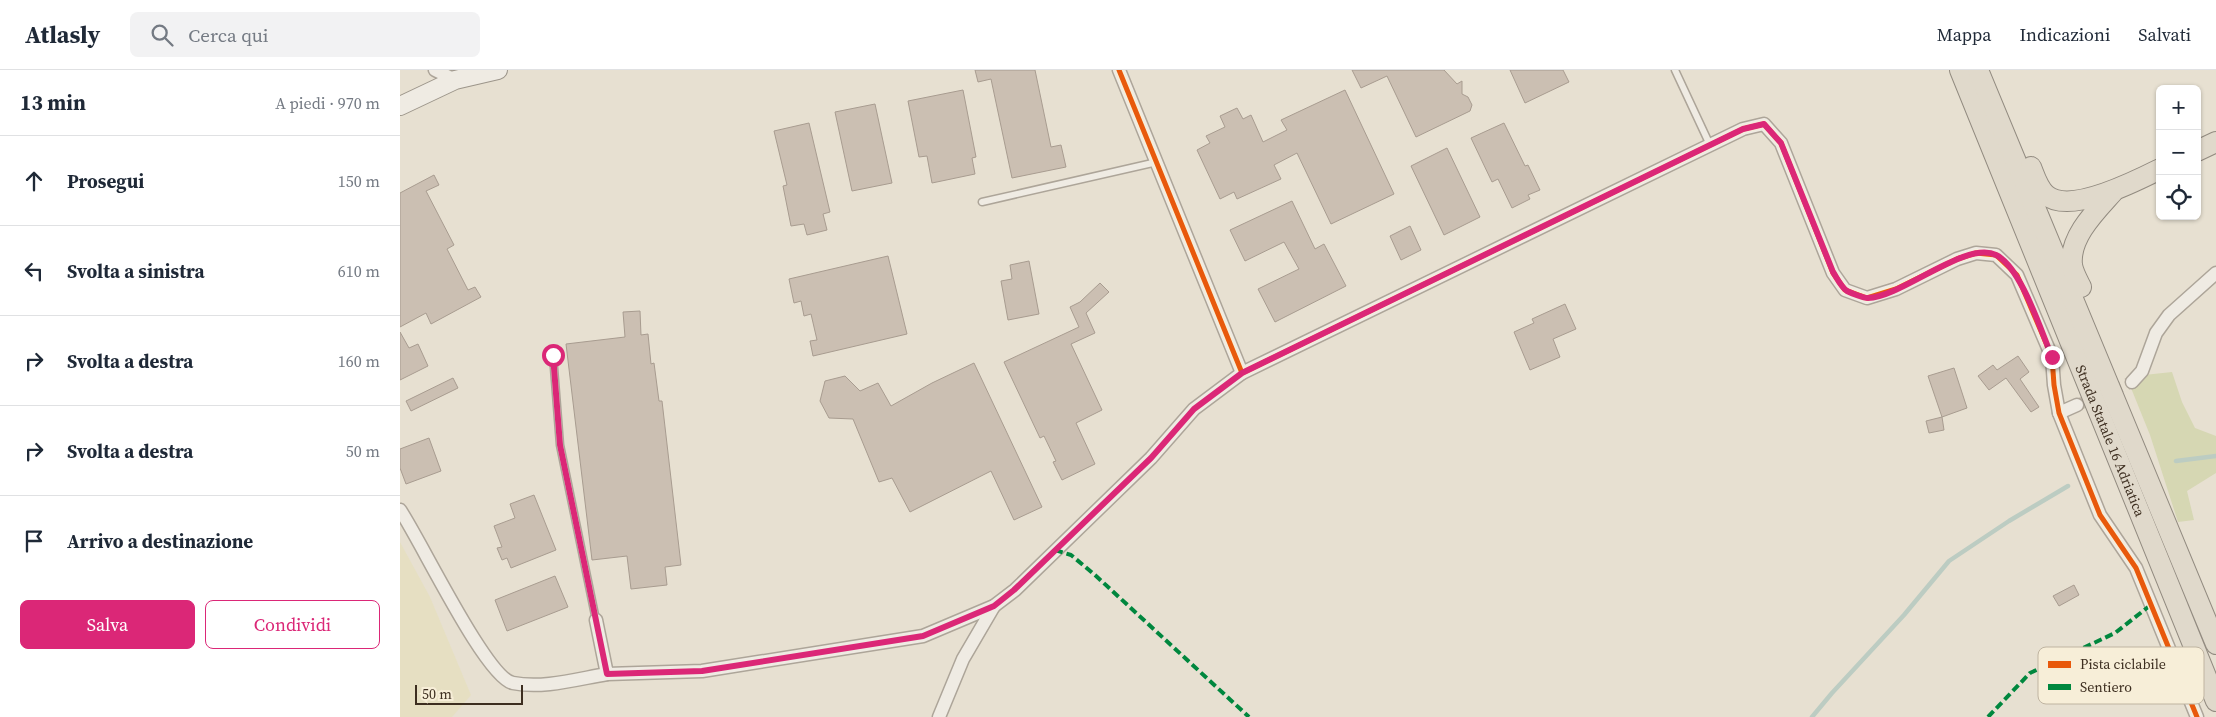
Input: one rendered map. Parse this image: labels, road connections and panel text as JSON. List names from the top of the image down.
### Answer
{
  "streets": {
    "highway": ["Strada Statale 16 Adriatica"]
  },
  "legend": ["Pista ciclabile", "Sentiero"],
  "scale_bar": "50 m",
  "page": {
    "header": "Atlasly",
    "search": "Cerca qui",
    "nav": ["Mappa", "Indicazioni", "Salvati"],
    "heading": ["13 min", "A piedi · 970 m"],
    "map_buttons": ["+", "−"],
    "list": [
      ["Prosegui", "150 m"],
      ["Svolta a sinistra", "610 m"],
      ["Svolta a destra", "160 m"],
      ["Svolta a destra", "50 m"],
      "Arrivo a destinazione"
    ],
    "buttons": ["Salva", "Condividi"],
    "scale": "50 m"
  }
}
